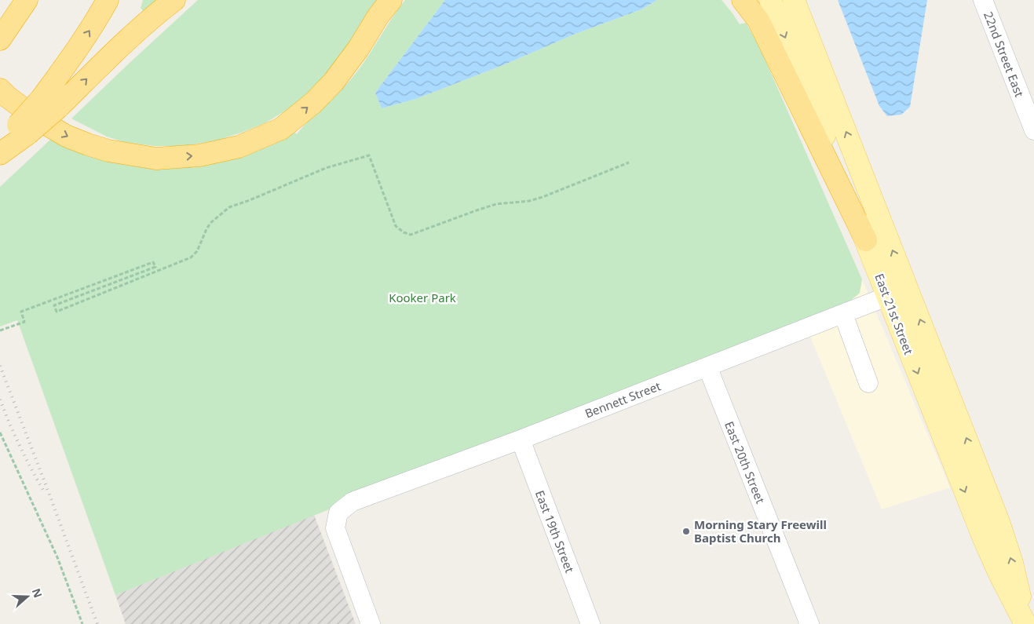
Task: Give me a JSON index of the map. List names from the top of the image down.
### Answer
{
  "streets": {
    "main road": ["East 21st Street"],
    "street": [
      "22nd Street East",
      "Bennett Street",
      "East 20th Street",
      "East 19th Street"
    ]
  },
  "crossings": [
    ["East 21st Street", "Bennett Street"],
    ["Bennett Street", "East 20th Street"],
    ["Bennett Street", "East 19th Street"]
  ],
  "parks": ["Kooker Park"],
  "places": ["Morning Stary Freewill Baptist Church"],
  "north": "right"
}
